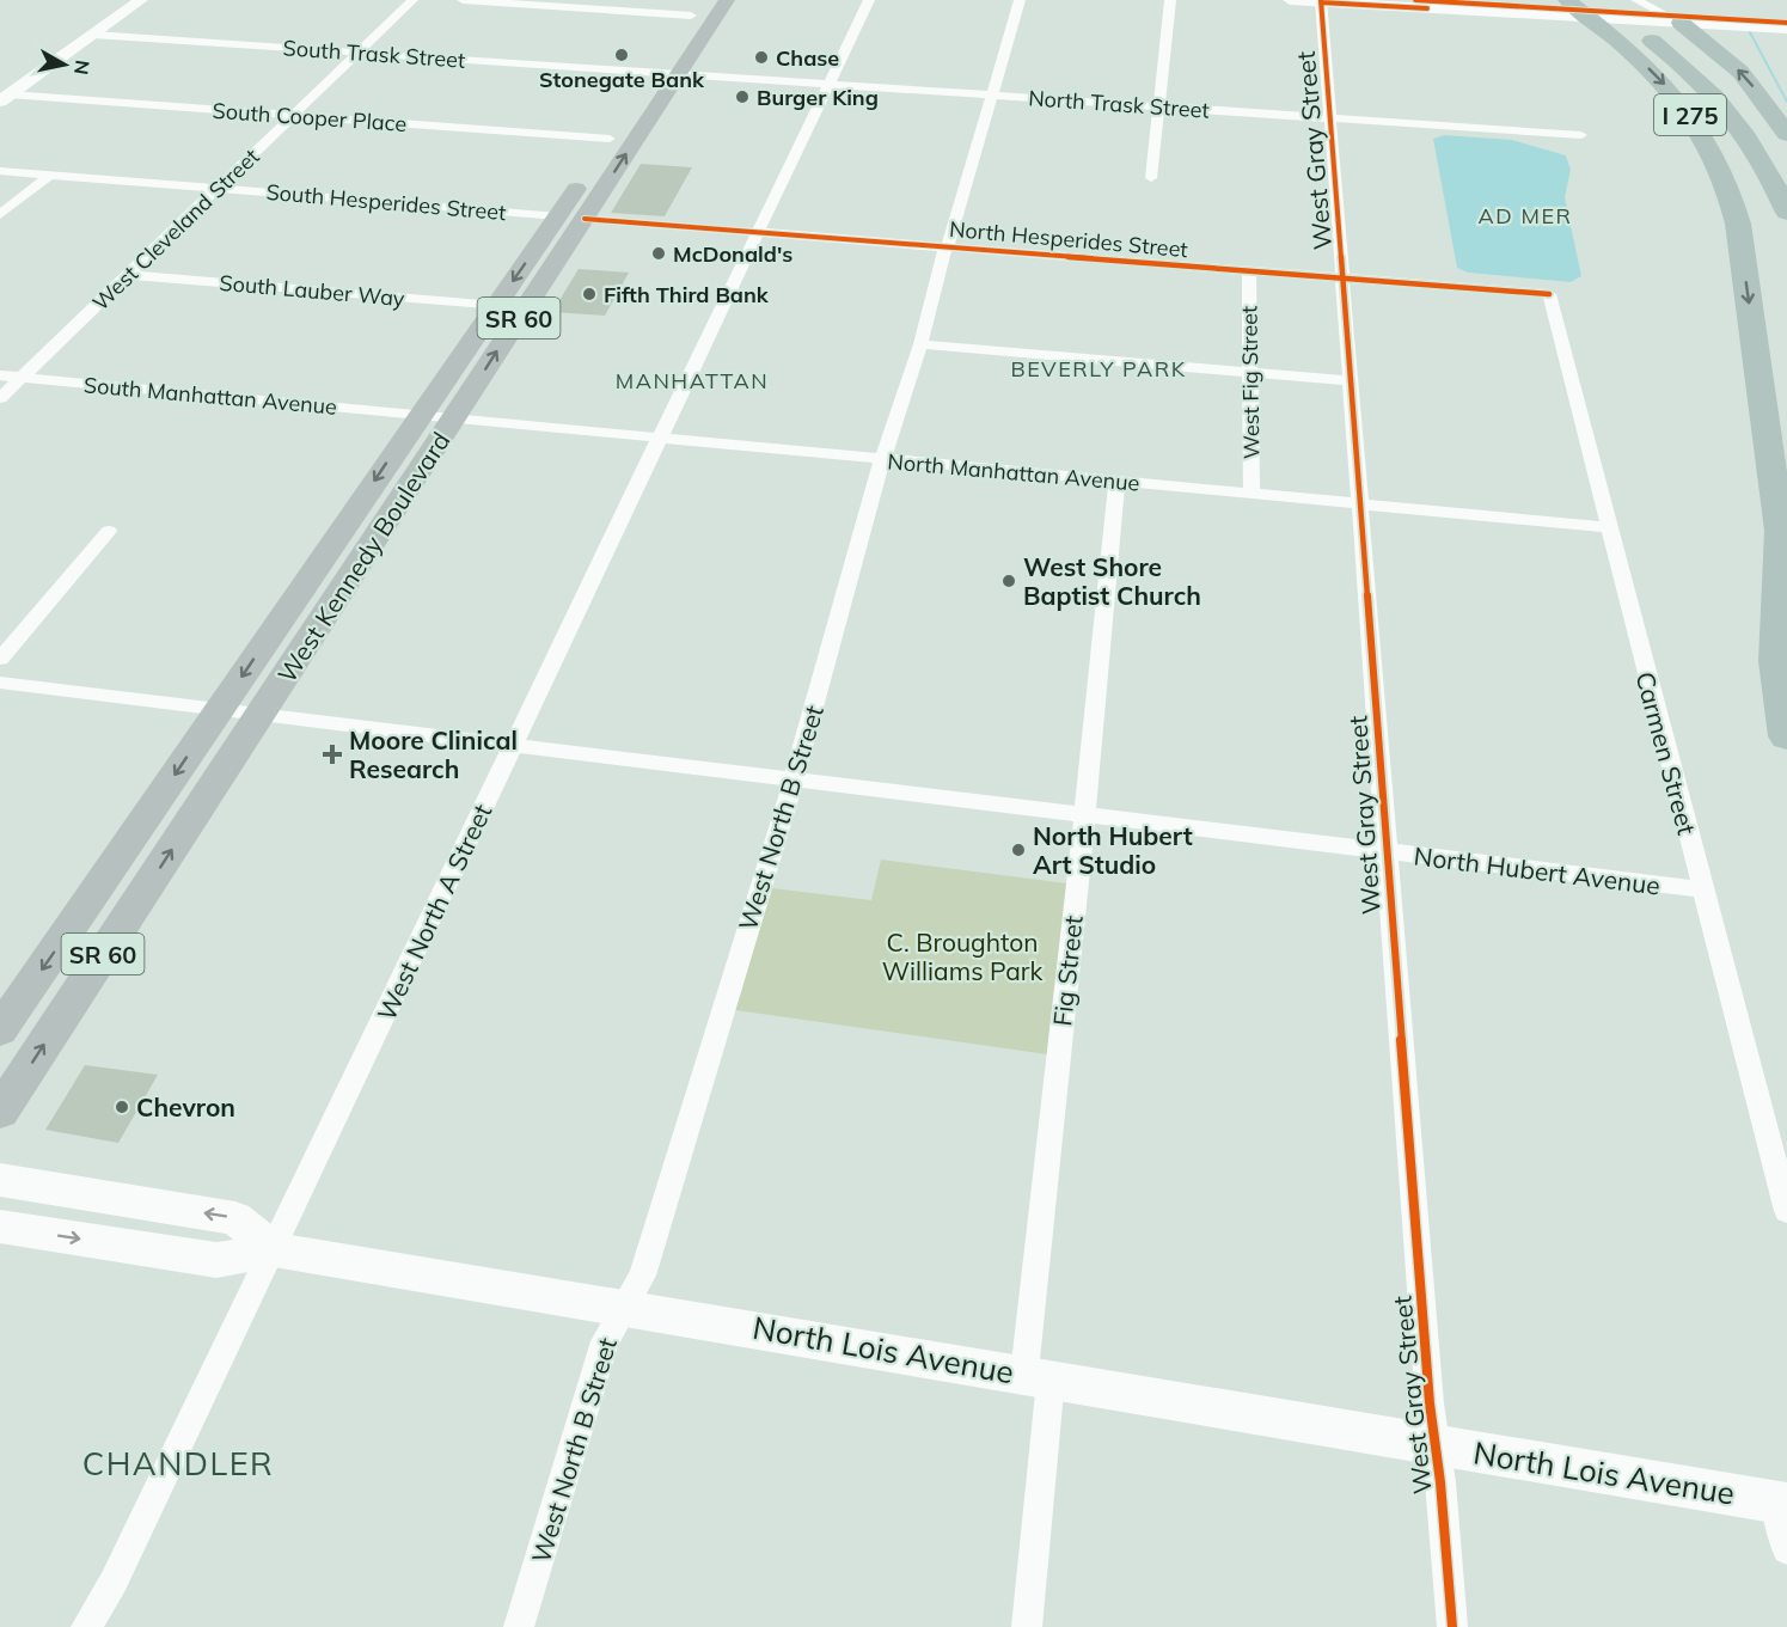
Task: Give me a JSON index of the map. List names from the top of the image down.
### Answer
{
  "streets": {
    "highway": ["I 275"],
    "main road": ["SR 60", "West Kennedy Boulevard"],
    "street": [
      "South Trask Street",
      "North Trask Street",
      "South Cooper Place",
      "West Gray Street",
      "South Hesperides Street",
      "West Cleveland Street",
      "North Hesperides Street",
      "South Lauber Way",
      "West Fig Street",
      "South Manhattan Avenue",
      "North Manhattan Avenue",
      "Carmen Street",
      "West North B Street",
      "North Hubert Avenue",
      "West North A Street",
      "Fig Street",
      "North Lois Avenue"
    ]
  },
  "crossings": [
    ["South Trask Street", "North Trask Street"],
    ["South Trask Street", "West Cleveland Street"],
    ["North Trask Street", "West Gray Street"],
    ["North Trask Street", "West Kennedy Boulevard"],
    ["North Trask Street", "West North B Street"],
    ["North Trask Street", "West North A Street"],
    ["South Cooper Place", "West Cleveland Street"],
    ["South Cooper Place", "West Kennedy Boulevard"],
    ["West Gray Street", "North Hesperides Street"],
    ["West Gray Street", "North Manhattan Avenue"],
    ["West Gray Street", "North Hubert Avenue"],
    ["West Gray Street", "North Lois Avenue"],
    ["South Hesperides Street", "West Cleveland Street"],
    ["South Hesperides Street", "West Kennedy Boulevard"],
    ["West Cleveland Street", "South Lauber Way"],
    ["West Cleveland Street", "South Manhattan Avenue"],
    ["North Hesperides Street", "West Fig Street"],
    ["North Hesperides Street", "West Kennedy Boulevard"],
    ["North Hesperides Street", "Carmen Street"],
    ["North Hesperides Street", "West North B Street"],
    ["North Hesperides Street", "West North A Street"],
    ["South Lauber Way", "West Kennedy Boulevard"],
    ["West Fig Street", "North Manhattan Avenue"],
    ["South Manhattan Avenue", "North Manhattan Avenue"],
    ["South Manhattan Avenue", "West Kennedy Boulevard"],
    ["North Manhattan Avenue", "West Kennedy Boulevard"],
    ["North Manhattan Avenue", "Carmen Street"],
    ["North Manhattan Avenue", "West North B Street"],
    ["North Manhattan Avenue", "West North A Street"],
    ["North Manhattan Avenue", "Fig Street"],
    ["West Kennedy Boulevard", "North Hubert Avenue"],
    ["Carmen Street", "North Hubert Avenue"],
    ["West North B Street", "North Hubert Avenue"],
    ["West North B Street", "North Lois Avenue"],
    ["North Hubert Avenue", "West North A Street"],
    ["North Hubert Avenue", "Fig Street"],
    ["West North A Street", "North Lois Avenue"],
    ["Fig Street", "North Lois Avenue"]
  ],
  "districts": [
    "AD MER",
    "BEVERLY PARK",
    "MANHATTAN",
    "CHANDLER"
  ],
  "parks": ["C. Broughton Williams Park"],
  "places": {
    "other": [
      "Stonegate Bank",
      "Chase",
      "Burger King",
      "McDonald's",
      "Fifth Third Bank",
      "West Shore Baptist Church",
      "North Hubert Art Studio",
      "Chevron"
    ],
    "health": ["Moore Clinical Research"]
  },
  "north": "right"
}
